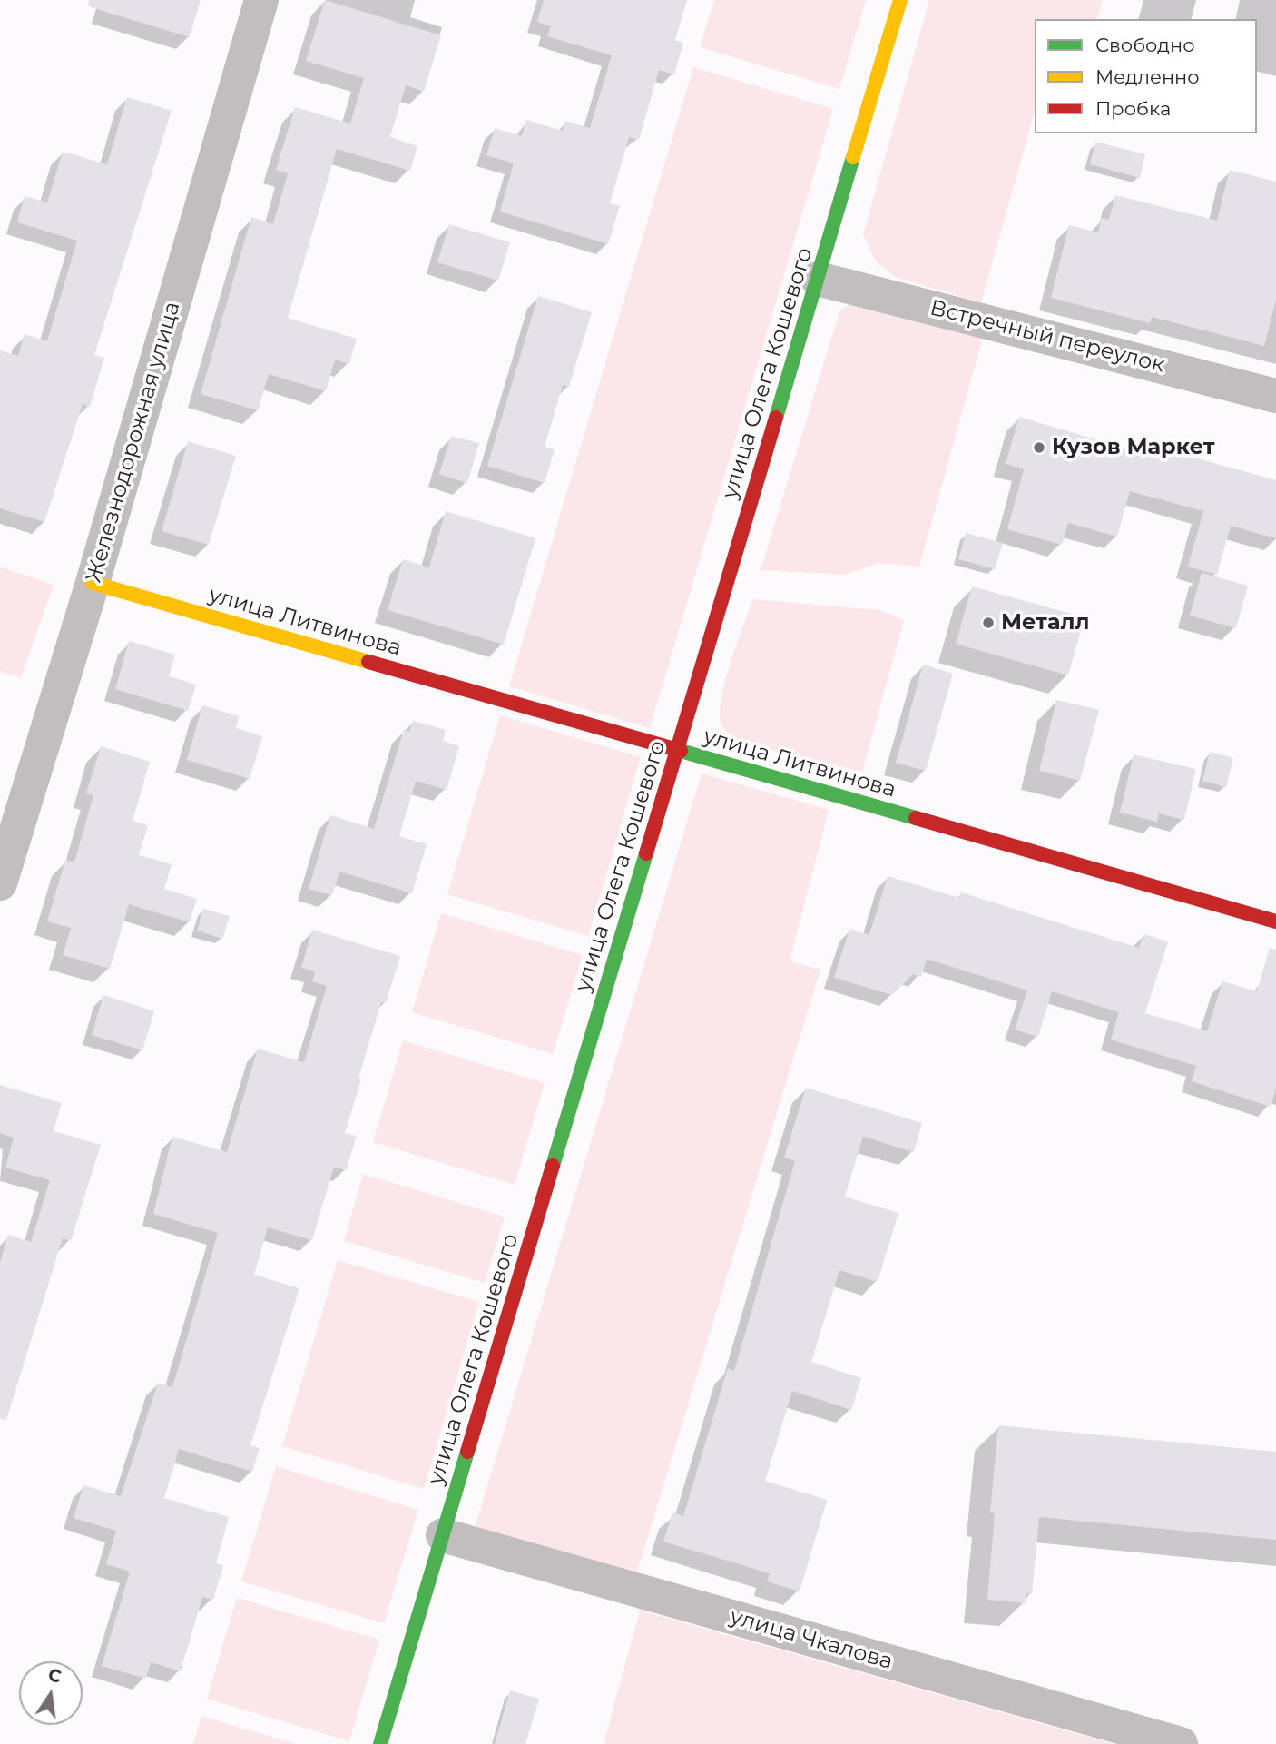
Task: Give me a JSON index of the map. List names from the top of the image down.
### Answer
{
  "streets": {
    "main road": ["улица Олега Кошевого", "улица Литвинова"],
    "street": ["Встречный переулок", "Железнодорожная улица", "улица Чкалова"]
  },
  "crossings": [
    ["Встречный переулок", "улица Олега Кошевого"],
    ["улица Олега Кошевого", "улица Литвинова"],
    ["улица Олега Кошевого", "улица Чкалова"],
    ["Железнодорожная улица", "улица Литвинова"]
  ],
  "places": ["Кузов Маркет", "Металл"],
  "legend": ["Свободно", "Медленно", "Пробка"],
  "north": "top"
}
